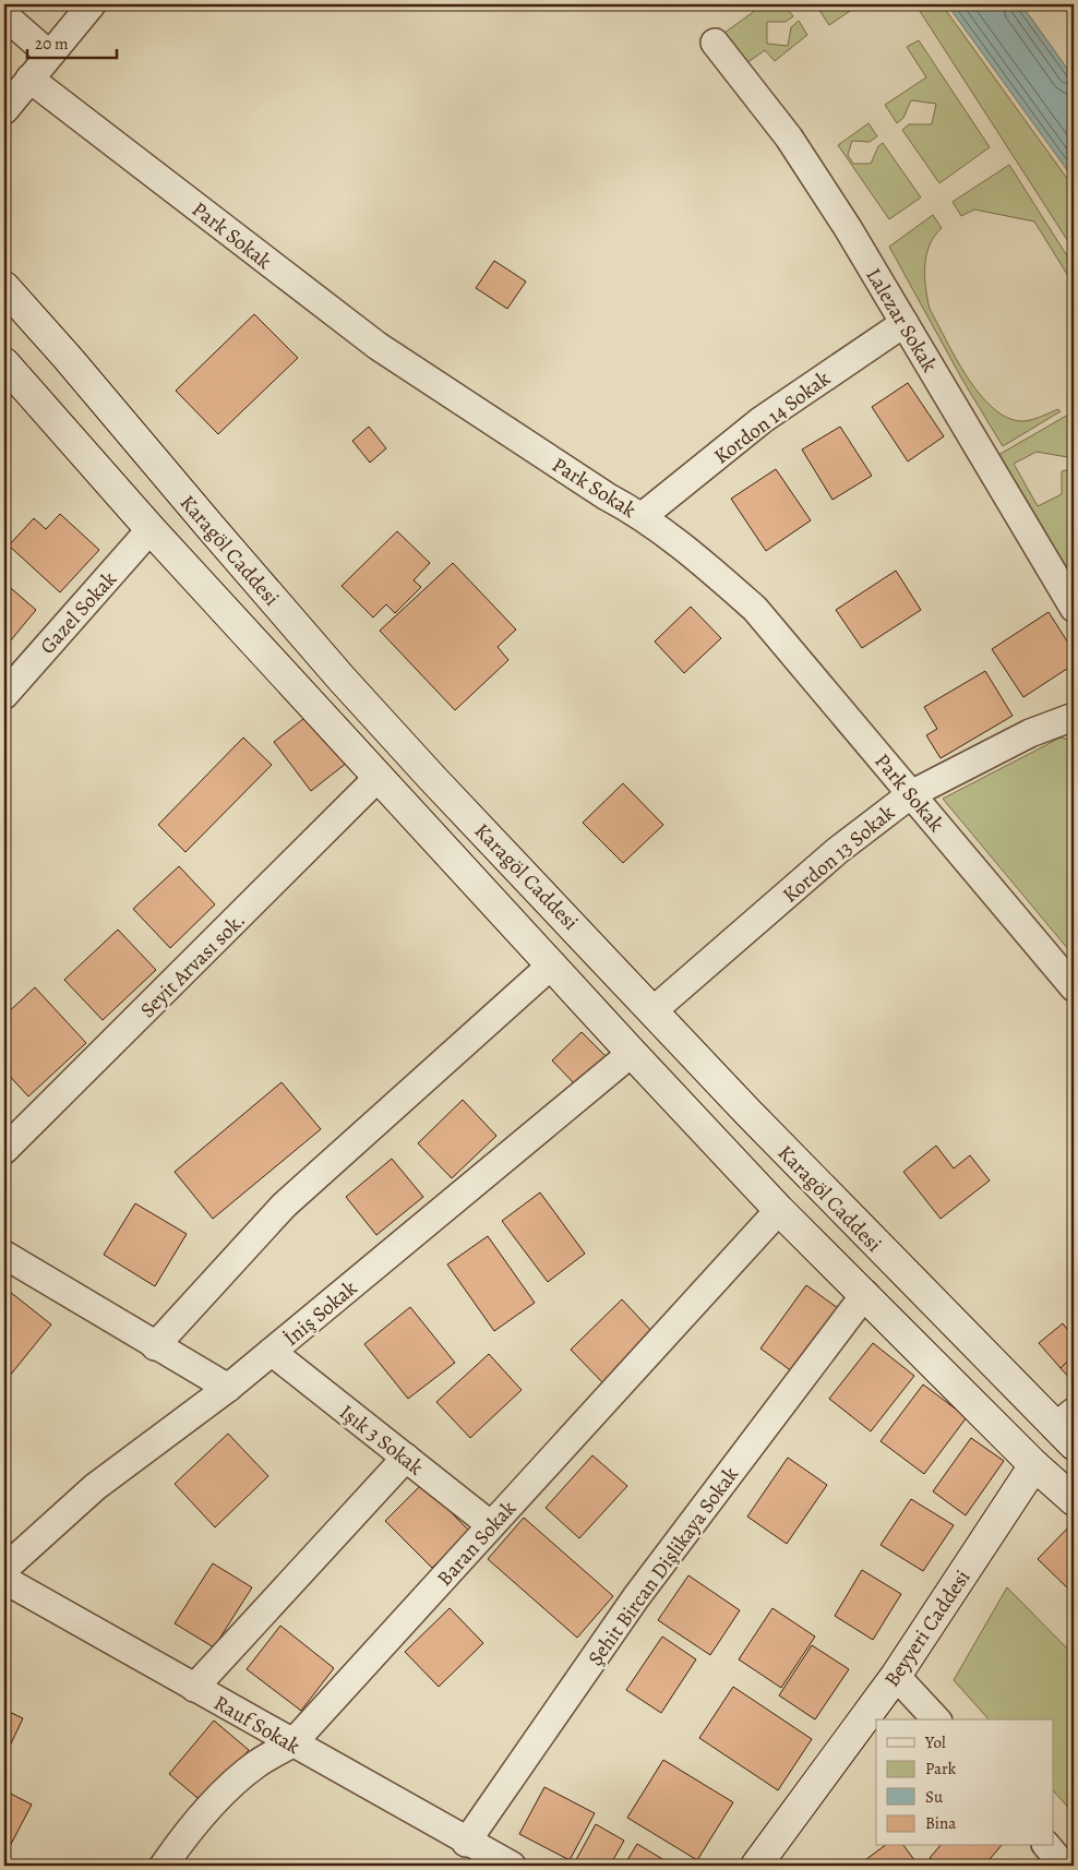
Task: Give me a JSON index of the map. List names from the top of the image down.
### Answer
{
  "streets": {
    "main road": ["Karagöl Caddesi", "Beyyeri Caddesi"],
    "street": [
      "Park Sokak",
      "Lalezar Sokak",
      "Kordon 14 Sokak",
      "Gazel Sokak",
      "Kordon 13 Sokak",
      "Seyit Arvası sok.",
      "İniş Sokak",
      "Işık 3 Sokak",
      "Baran Sokak",
      "Şehit Bircan Dişlikaya Sokak",
      "Rauf Sokak"
    ]
  },
  "crossings": [
    ["Park Sokak", "Kordon 14 Sokak"],
    ["Park Sokak", "Kordon 13 Sokak"],
    ["Lalezar Sokak", "Kordon 14 Sokak"],
    ["Karagöl Caddesi", "Kordon 13 Sokak"],
    ["İniş Sokak", "Işık 3 Sokak"],
    ["Işık 3 Sokak", "Baran Sokak"],
    ["Baran Sokak", "Rauf Sokak"],
    ["Şehit Bircan Dişlikaya Sokak", "Rauf Sokak"]
  ],
  "legend": [
    "Yol",
    "Park",
    "Su",
    "Bina"
  ],
  "scale_bar": "20 m"
}
